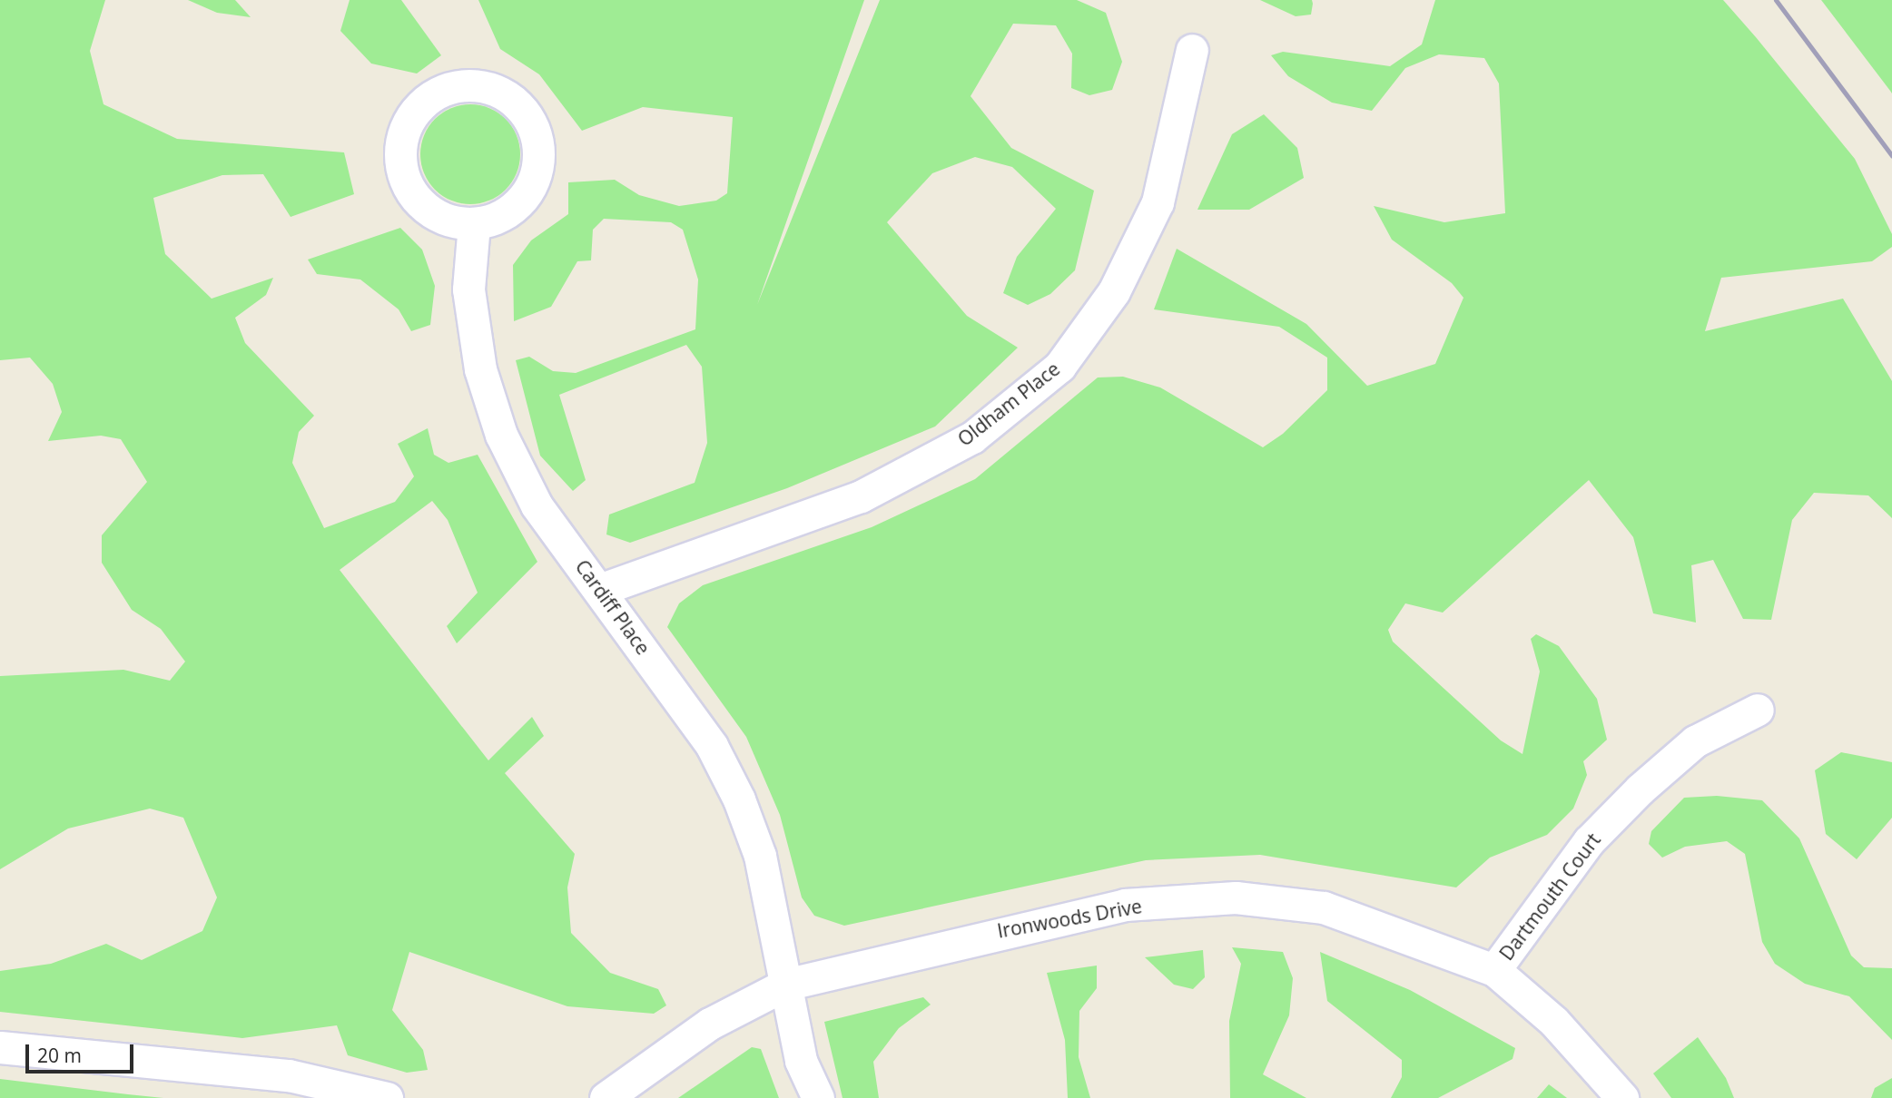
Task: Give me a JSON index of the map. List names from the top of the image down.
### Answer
{
  "streets": {
    "street": [
      "Oldham Place",
      "Cardiff Place",
      "Dartmouth Court",
      "Ironwoods Drive"
    ]
  },
  "crossings": [
    ["Oldham Place", "Cardiff Place"],
    ["Cardiff Place", "Ironwoods Drive"],
    ["Dartmouth Court", "Ironwoods Drive"]
  ],
  "scale_bar": "20 m"
}
